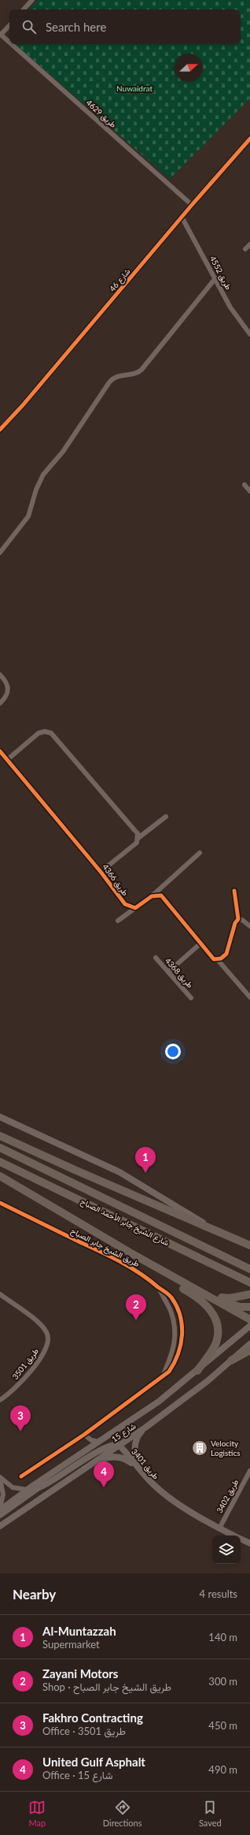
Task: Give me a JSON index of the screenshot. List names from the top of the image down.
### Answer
{
  "streets": {
    "main road": ["شارع الشيخ جابر الأحمد الصباح"],
    "street": [
      "طريق 4629",
      "طريق 4552",
      "شارع 46",
      "طريق 4366",
      "طريق 4368",
      "طريق الشيخ جابر الصباح",
      "طريق 3501",
      "شارع 15",
      "طريق 3401",
      "طريق 3402"
    ]
  },
  "crossings": [
    ["طريق 4629", "شارع 46"],
    ["طريق 4552", "شارع 46"],
    ["شارع 15", "طريق 3401"],
    ["طريق 3401", "طريق 3402"]
  ],
  "parks": ["Nuwaidrat"],
  "places": {
    "building": ["Velocity Logistics"]
  },
  "north": "right",
  "page": {
    "search": "Search here",
    "pins": [
      "1",
      "2",
      "3",
      "4"
    ],
    "heading": ["Nearby", "4 results"],
    "list": [
      {
        "mark": "1",
        "name": "Al-Muntazzah",
        "note": "Supermarket",
        "value": "140 m"
      },
      {
        "mark": "2",
        "name": "Zayani Motors",
        "note": "Shop · طريق الشيخ جابر الصباح",
        "value": "300 m"
      },
      {
        "mark": "3",
        "name": "Fakhro Contracting",
        "note": "Office · طريق 3501",
        "value": "450 m"
      },
      {
        "mark": "4",
        "name": "United Gulf Asphalt",
        "note": "Office · شارع 15",
        "value": "490 m"
      }
    ],
    "nav": ["Map", "Directions", "Saved"]
  }
}
